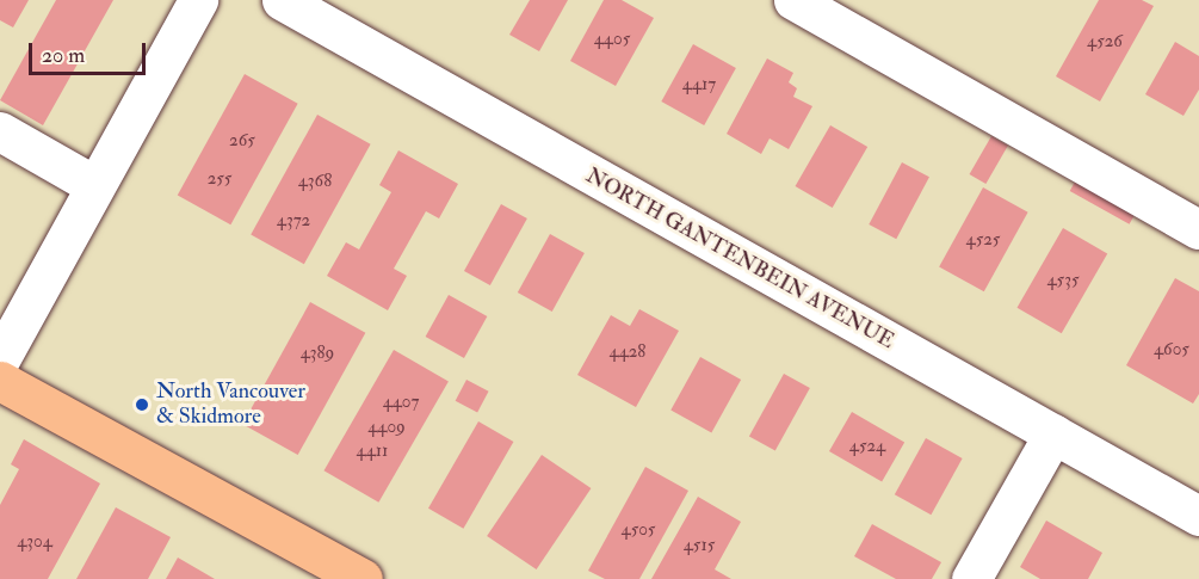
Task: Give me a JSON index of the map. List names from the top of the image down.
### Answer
{
  "streets": {
    "street": ["NORTH GANTENBEIN AVENUE"]
  },
  "places": ["North Vancouver & Skidmore"],
  "house_numbers": [
    "4405",
    "4526",
    "4417",
    "265",
    "255",
    "4368",
    "4372",
    "4525",
    "4535",
    "4605",
    "4428",
    "4389",
    "4407",
    "4409",
    "4524",
    "4411",
    "4505",
    "4304",
    "4515"
  ],
  "scale_bar": "20 m"
}
